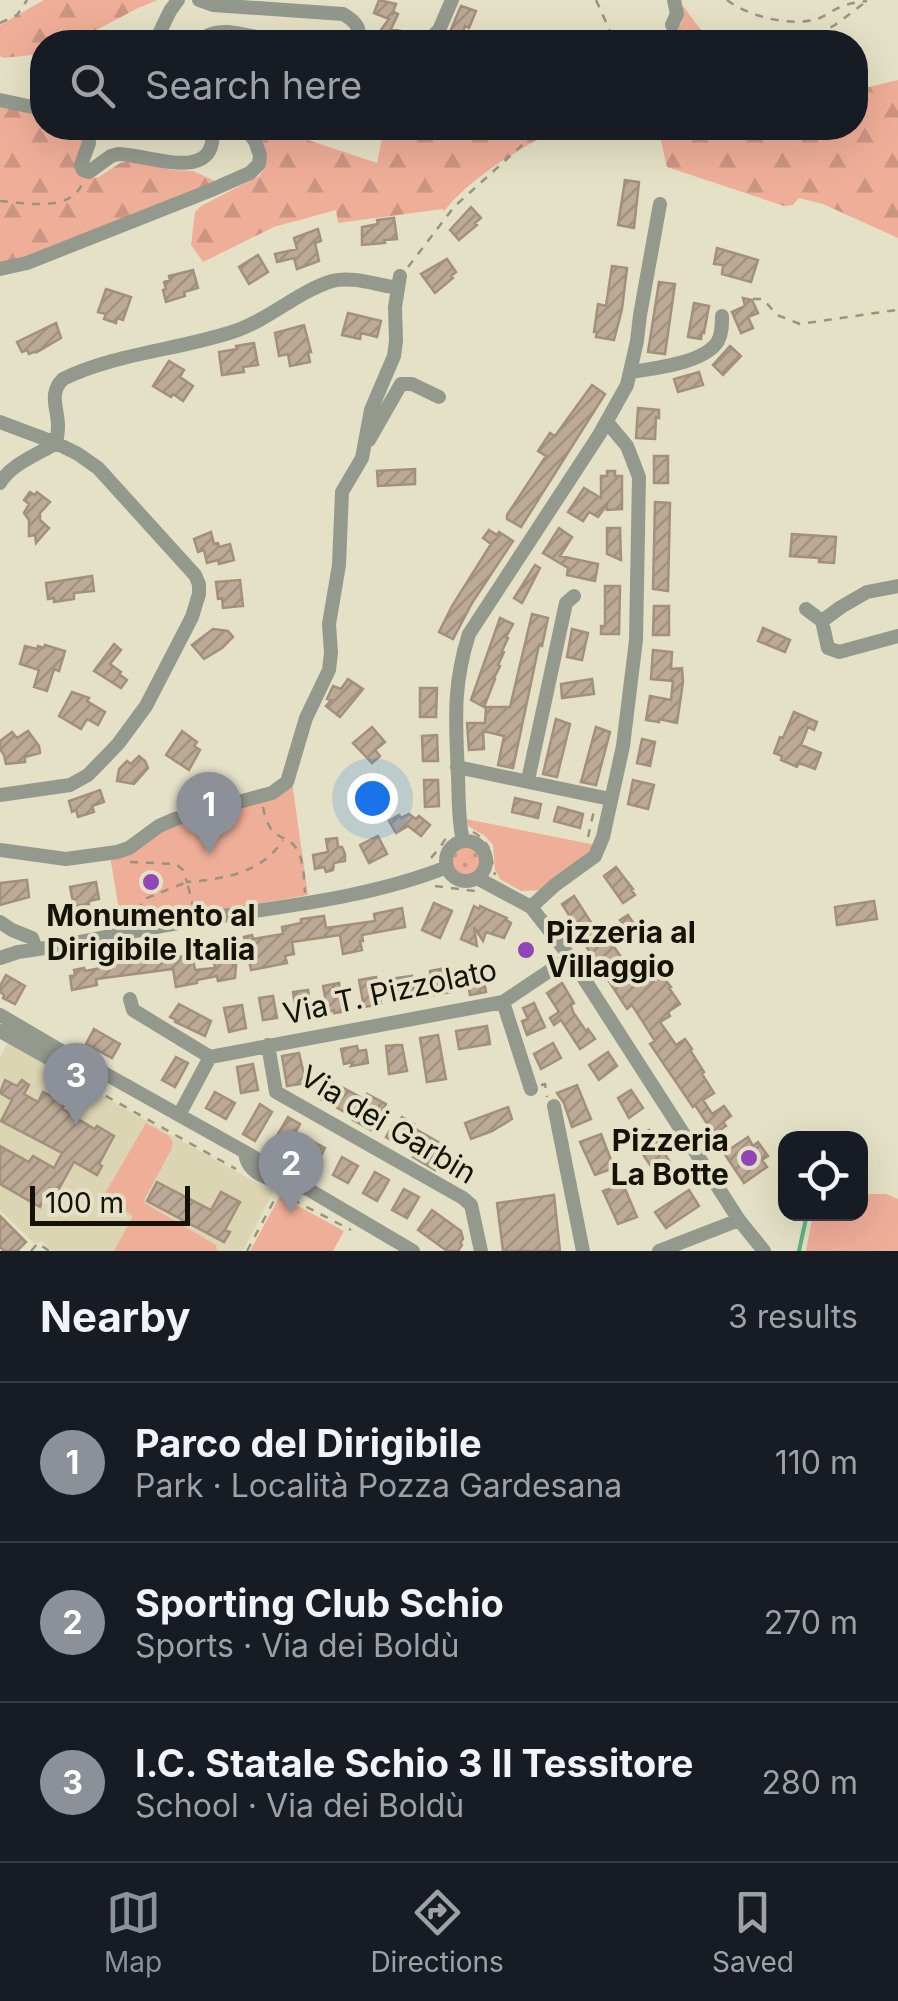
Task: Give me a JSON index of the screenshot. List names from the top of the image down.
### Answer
{
  "streets": {
    "street": ["Via T. Pizzolato", "Via dei Garbin"]
  },
  "crossings": [
    ["Via T. Pizzolato", "Via dei Garbin"]
  ],
  "places": ["Monumento al Dirigibile Italia", "Pizzeria al Villaggio", "Pizzeria La Botte"],
  "scale_bar": "100 m",
  "page": {
    "search": "Search here",
    "pins": ["1", "3", "2"],
    "scale": "100 m",
    "heading": ["Nearby", "3 results"],
    "list": [
      {
        "mark": "1",
        "name": "Parco del Dirigibile",
        "note": "Park · Località Pozza Gardesana",
        "value": "110 m"
      },
      {
        "mark": "2",
        "name": "Sporting Club Schio",
        "note": "Sports · Via dei Boldù",
        "value": "270 m"
      },
      {
        "mark": "3",
        "name": "I.C. Statale Schio 3 Il Tessitore",
        "note": "School · Via dei Boldù",
        "value": "280 m"
      }
    ],
    "nav": ["Map", "Directions", "Saved"]
  }
}
